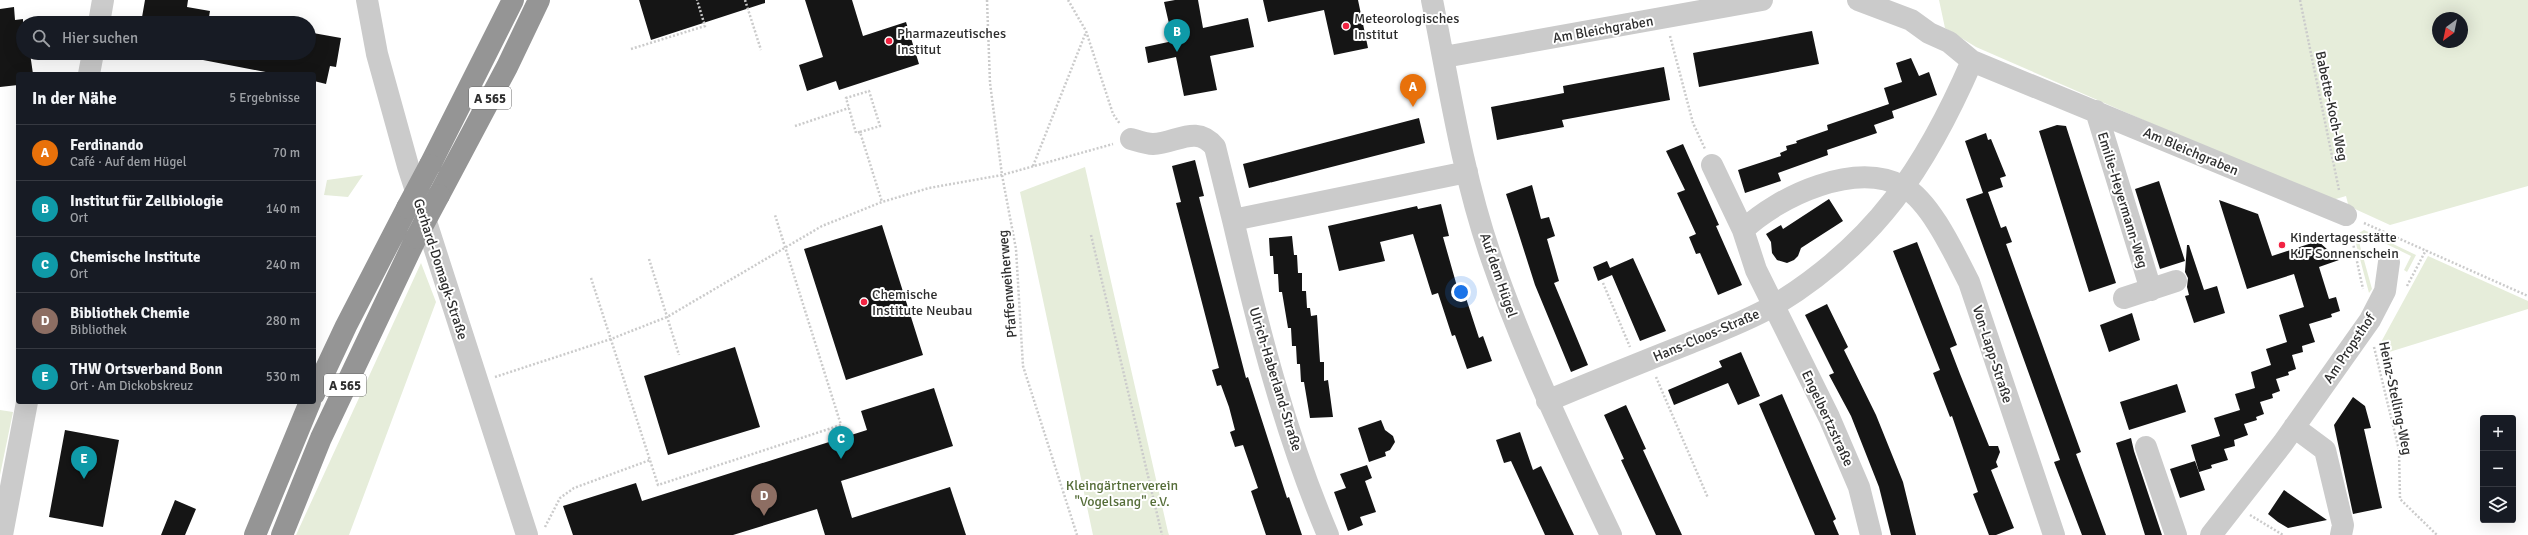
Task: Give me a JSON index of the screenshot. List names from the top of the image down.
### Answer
{
  "streets": {
    "highway": ["A 565"],
    "street": [
      "Am Bleichgraben",
      "Emilie-Heyermann-Weg",
      "Gerhard-Domagk-Straße",
      "Auf dem Hügel",
      "Hans-Cloos-Straße",
      "Am Propsthof",
      "Von-Lapp-Straße",
      "Ulrich-Haberland-Straße",
      "Engelbertzstraße"
    ],
    "path": ["Babette-Koch-Weg", "Pfaffenweiherweg", "Heinz-Stelling-Weg"]
  },
  "crossings": [
    ["Am Bleichgraben", "Babette-Koch-Weg"],
    ["Am Bleichgraben", "Emilie-Heyermann-Weg"],
    ["Am Bleichgraben", "Auf dem Hügel"],
    ["Am Bleichgraben", "Hans-Cloos-Straße"],
    ["Babette-Koch-Weg", "Am Propsthof"],
    ["Babette-Koch-Weg", "Heinz-Stelling-Weg"],
    ["Auf dem Hügel", "Hans-Cloos-Straße"],
    ["Hans-Cloos-Straße", "Von-Lapp-Straße"],
    ["Hans-Cloos-Straße", "Engelbertzstraße"],
    ["Am Propsthof", "Heinz-Stelling-Weg"]
  ],
  "parks": ["Kleingärtnerverein \"Vogelsang\" e.V."],
  "places": [
    "Meteorologisches Institut",
    "Pharmazeutisches Institut",
    "Kindertagesstätte KJF Sonnenschein",
    "Chemische Institute Neubau"
  ],
  "north": "bottom left",
  "page": {
    "search": "Hier suchen",
    "pins": [
      "B",
      "A",
      "C",
      "E",
      "D"
    ],
    "heading": ["In der Nähe", "5 Ergebnisse"],
    "list": [
      {
        "mark": "A",
        "name": "Ferdinando",
        "note": "Café · Auf dem Hügel",
        "value": "70 m"
      },
      {
        "mark": "B",
        "name": "Institut für Zellbiologie",
        "note": "Ort",
        "value": "140 m"
      },
      {
        "mark": "C",
        "name": "Chemische Institute",
        "note": "Ort",
        "value": "240 m"
      },
      {
        "mark": "D",
        "name": "Bibliothek Chemie",
        "note": "Bibliothek",
        "value": "280 m"
      },
      {
        "mark": "E",
        "name": "THW Ortsverband Bonn",
        "note": "Ort · Am Dickobskreuz",
        "value": "530 m"
      }
    ],
    "map_buttons": ["+", "−"]
  }
}
